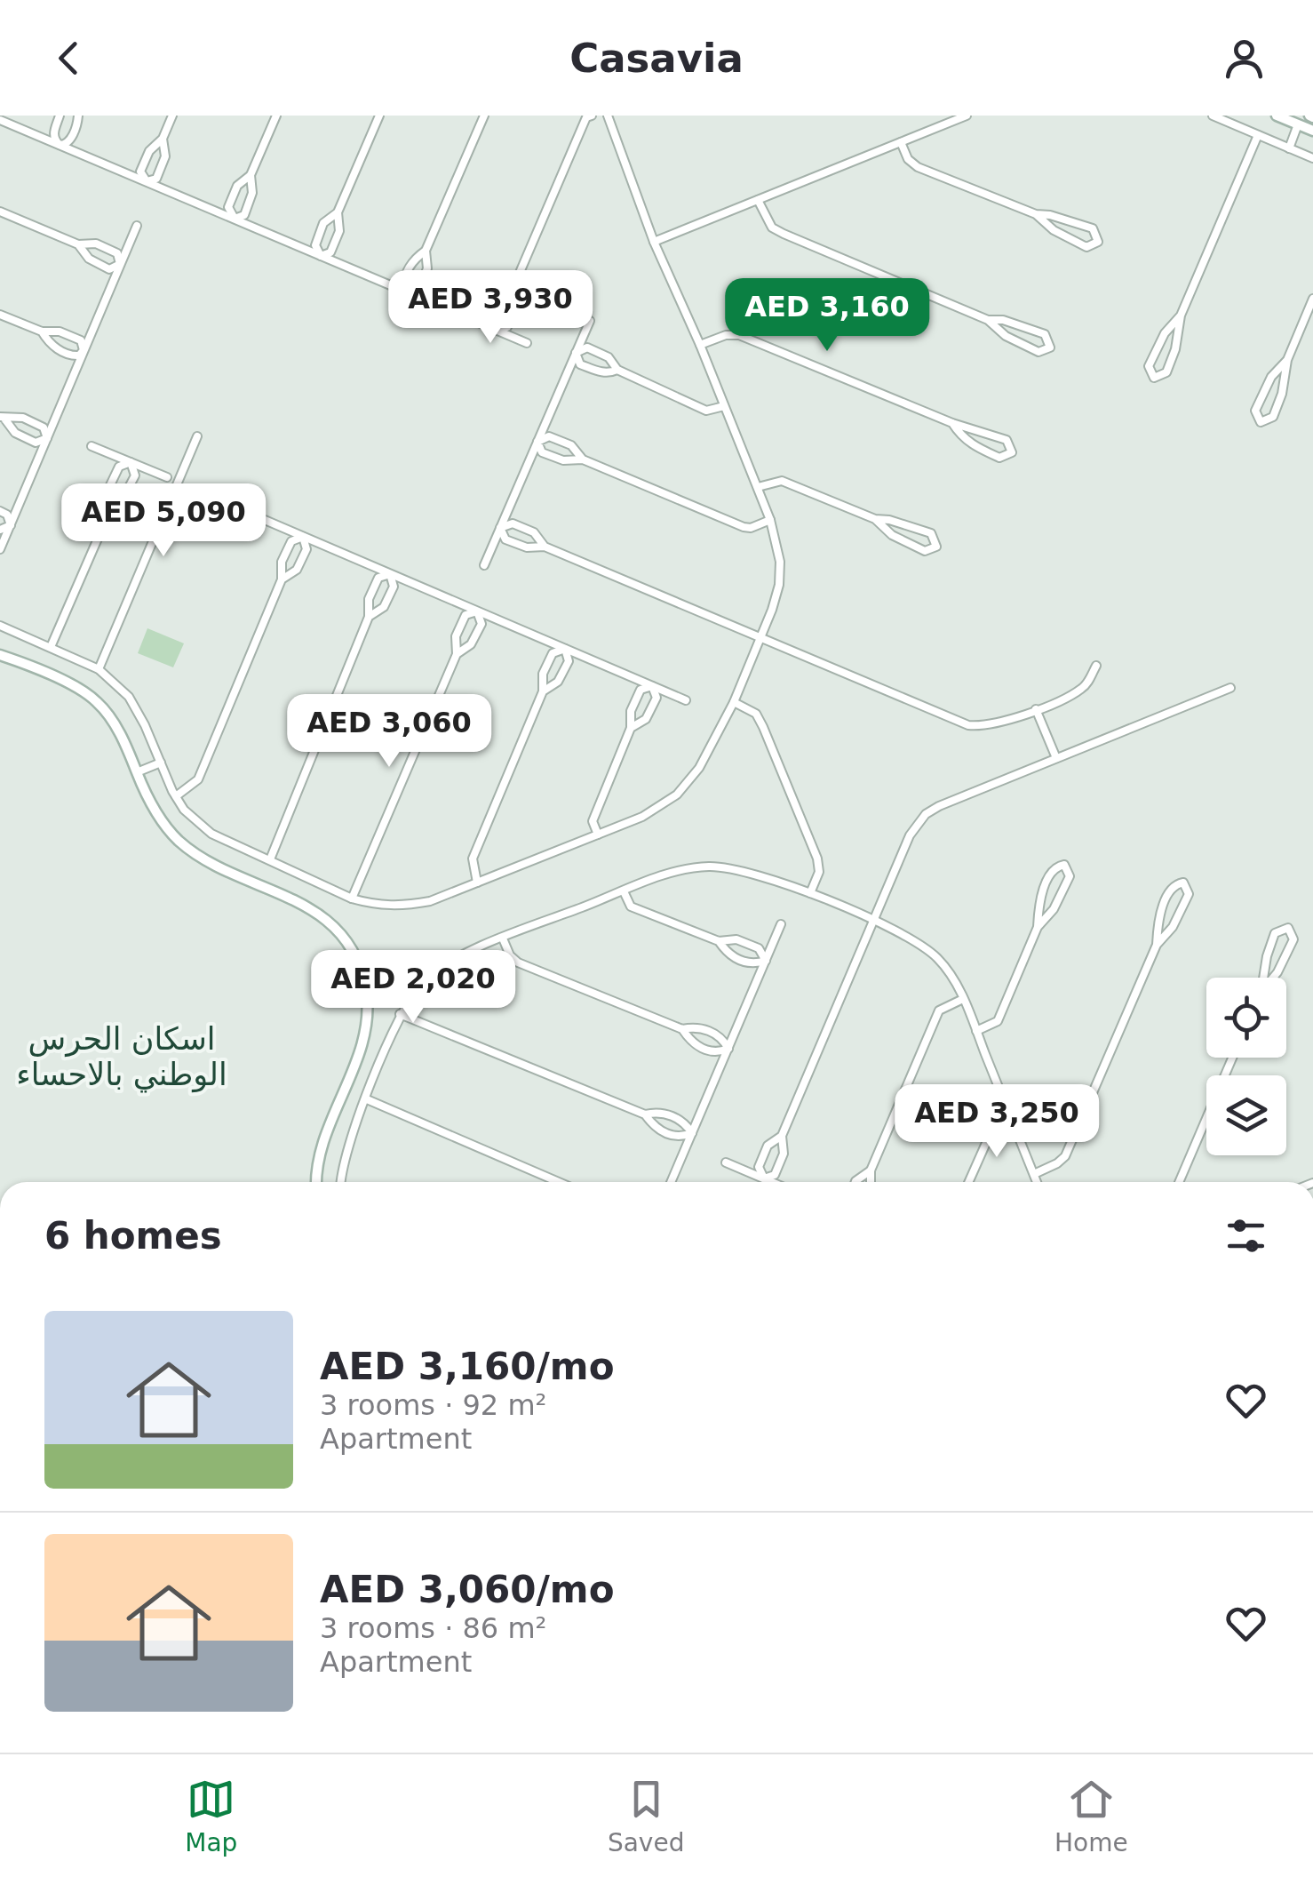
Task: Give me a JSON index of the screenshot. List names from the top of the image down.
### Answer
{
  "districts": ["اسكان الحرس الوطني بالاحساء"],
  "page": {
    "header": "Casavia",
    "price": [
      "AED 3,930",
      "AED 3,160",
      "AED 5,090",
      "AED 3,060",
      "AED 2,020",
      "AED 3,250"
    ],
    "heading": "6 homes",
    "list": [
      {
        "name": "AED 3,160/mo",
        "note": "3 rooms · 92 m² · Apartment"
      },
      {
        "name": "AED 3,060/mo",
        "note": "3 rooms · 86 m² · Apartment"
      }
    ],
    "tabs": ["Map", "Saved", "Home"]
  }
}
